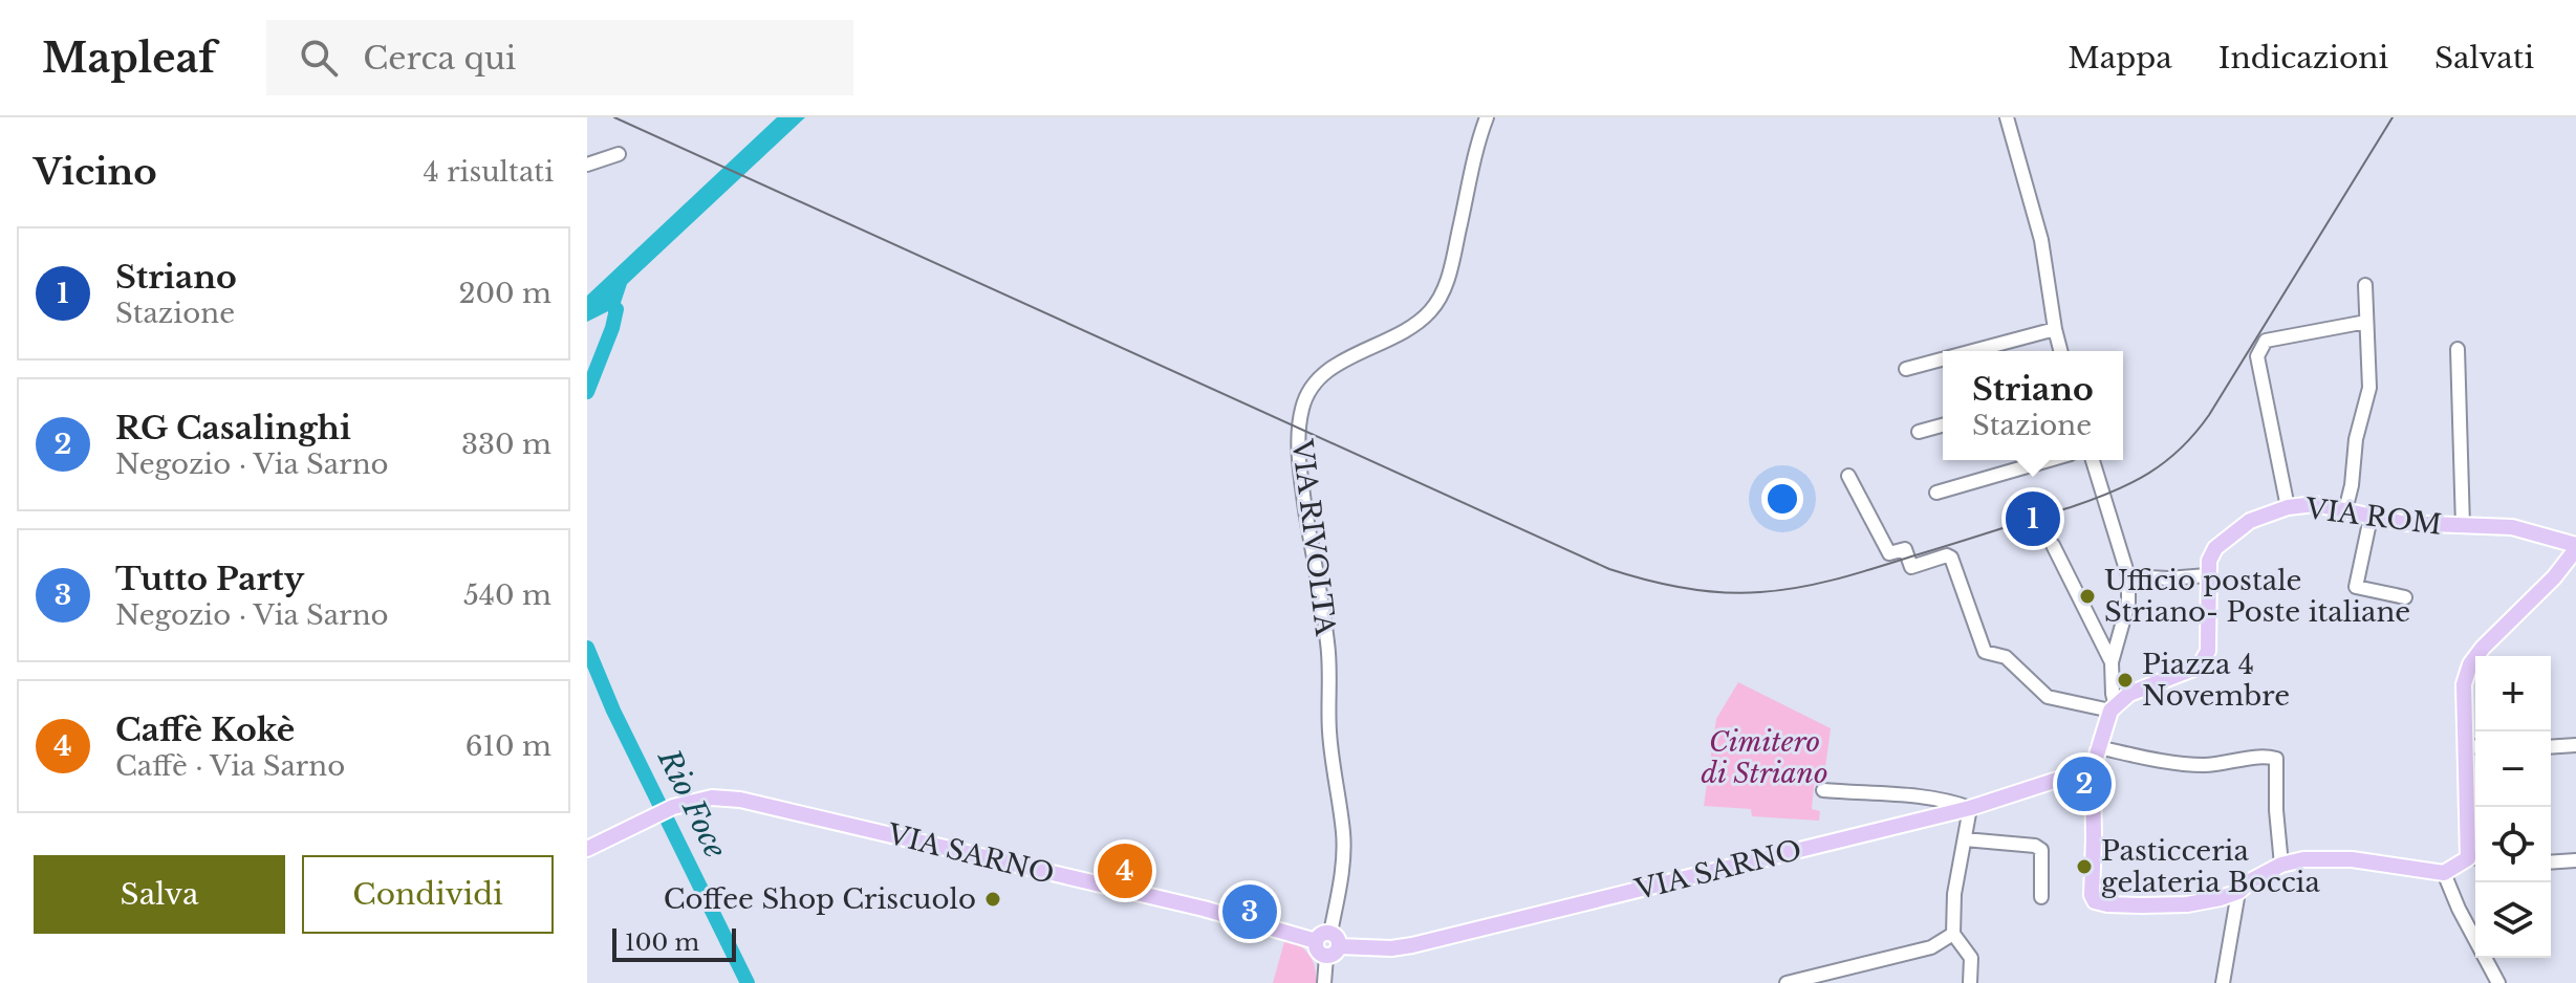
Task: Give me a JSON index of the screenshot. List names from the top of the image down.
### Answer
{
  "streets": {
    "main road": ["VIA ROM", "VIA SARNO"],
    "street": ["VIA RIVOLTA"]
  },
  "crossings": [
    ["VIA RIVOLTA", "VIA SARNO"]
  ],
  "water": ["Rio Foce"],
  "parks": ["Cimitero di Striano"],
  "places": [
    "Ufficio postale Striano- Poste italiane",
    "Piazza 4 Novembre",
    "Pasticceria gelateria Boccia",
    "Coffee Shop Criscuolo"
  ],
  "scale_bar": "100 m",
  "page": {
    "header": "Mapleaf",
    "search": "Cerca qui",
    "nav": ["Mappa", "Indicazioni", "Salvati"],
    "heading": ["Vicino", "4 risultati"],
    "list": [
      {
        "mark": "1",
        "name": "Striano",
        "note": "Stazione",
        "value": "200 m"
      },
      {
        "mark": "2",
        "name": "RG Casalinghi",
        "note": "Negozio · Via Sarno",
        "value": "330 m"
      },
      {
        "mark": "3",
        "name": "Tutto Party",
        "note": "Negozio · Via Sarno",
        "value": "540 m"
      },
      {
        "mark": "4",
        "name": "Caffè Kokè",
        "note": "Caffè · Via Sarno",
        "value": "610 m"
      }
    ],
    "popup": ["Striano", "Stazione"],
    "pins": [
      "1",
      "2",
      "4",
      "3"
    ],
    "map_buttons": ["+", "−"],
    "buttons": ["Salva", "Condividi"],
    "scale": "100 m"
  }
}
